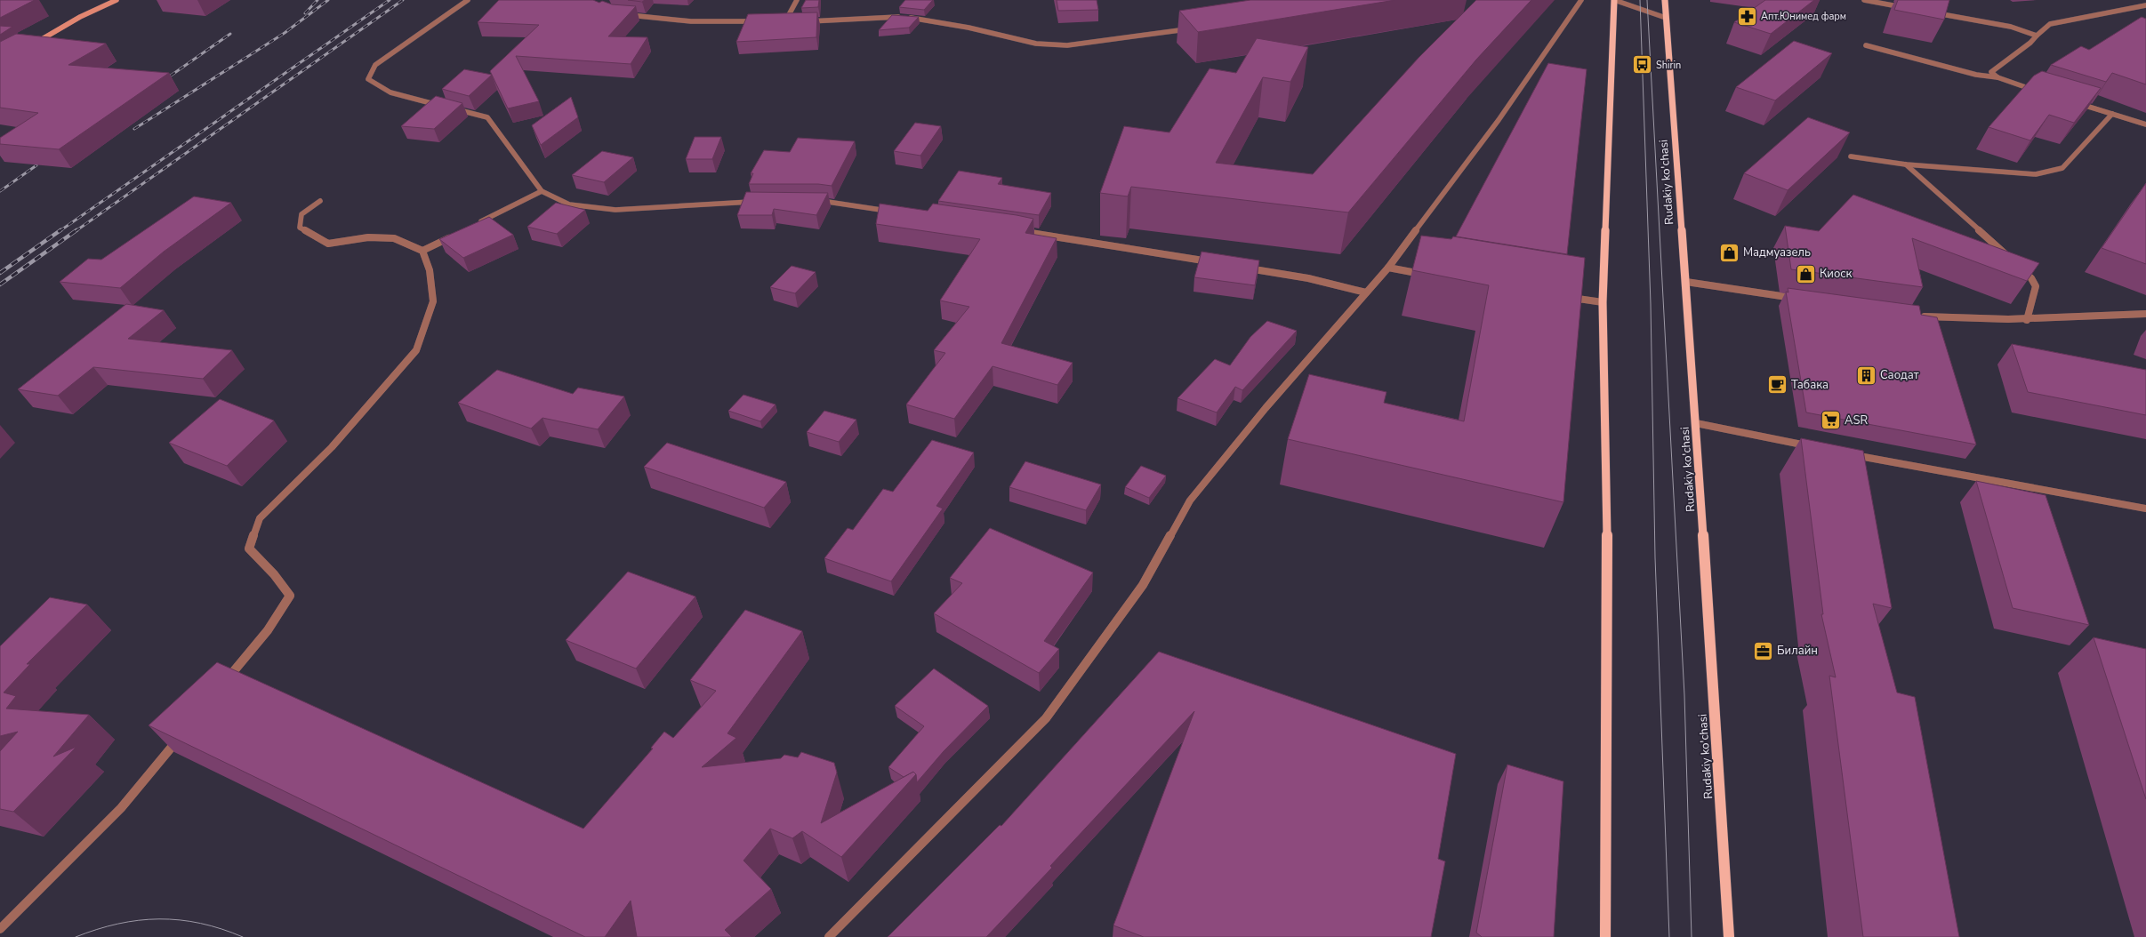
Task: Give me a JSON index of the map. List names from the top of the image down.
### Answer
{
  "streets": {
    "main road": ["Rudakiy ko'chasi"]
  },
  "places": {
    "pharmacy": ["Апт.Юнимед фарм"],
    "bus stop": ["Shirin"],
    "shop": ["Мадмуазель", "Киоск"],
    "building": ["Саодат"],
    "cafe": ["Табака"],
    "supermarket": ["ASR"],
    "office": ["Билайн"]
  }
}
